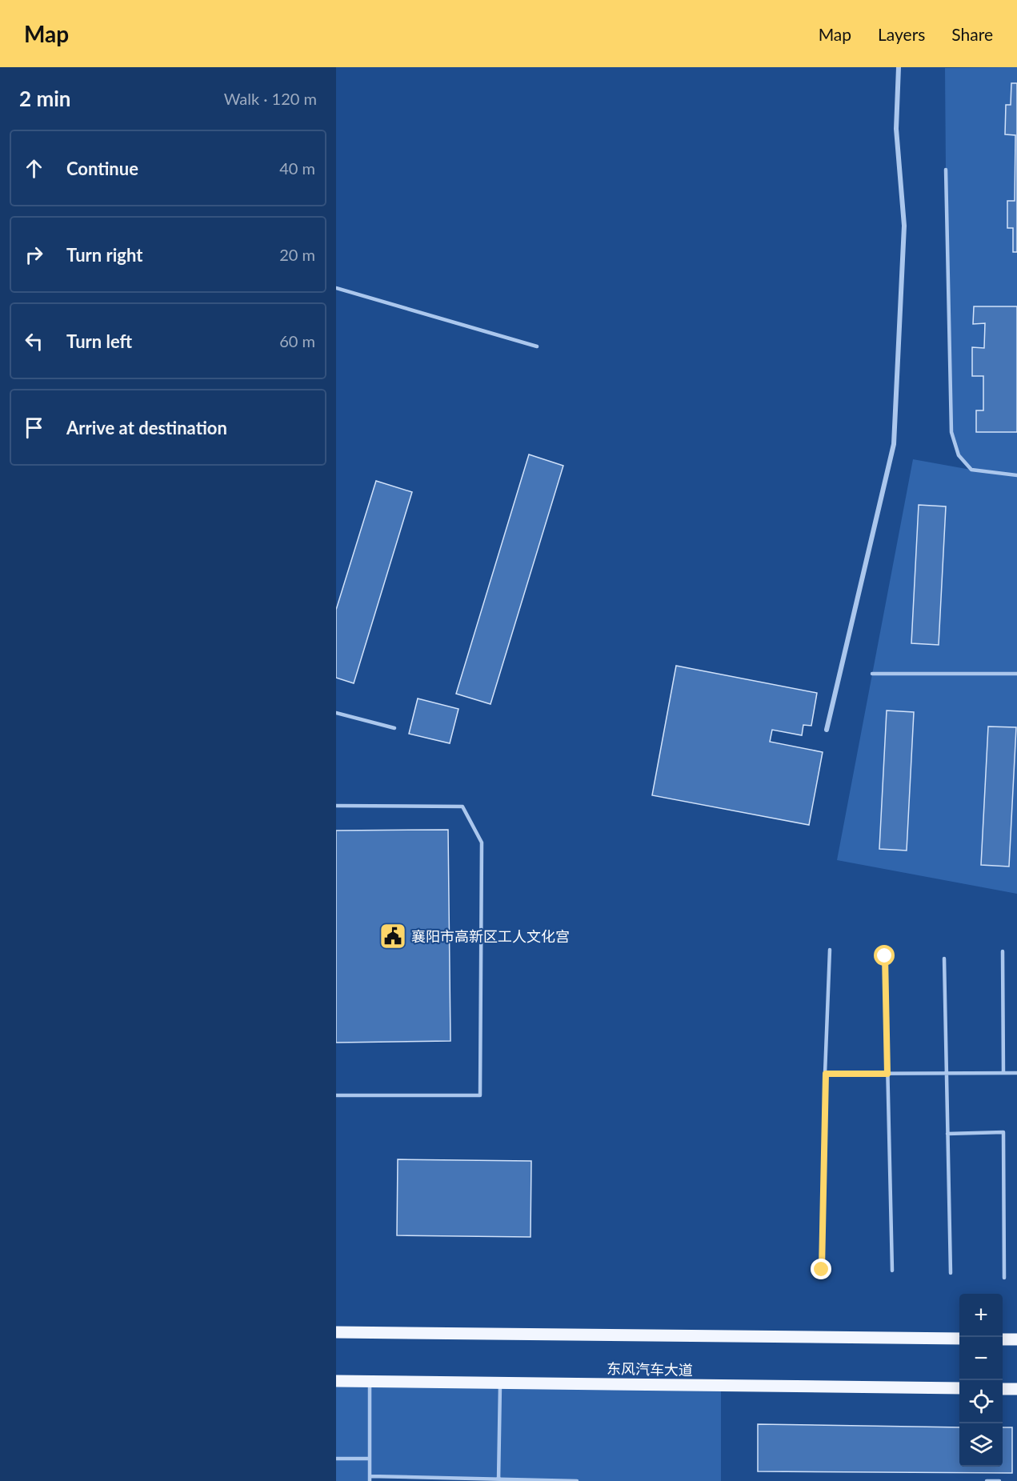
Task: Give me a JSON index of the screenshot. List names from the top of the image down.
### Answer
{
  "streets": {
    "main road": ["东风汽车大道"]
  },
  "places": {
    "public building": ["襄阳市高新区工人文化宫"]
  },
  "page": {
    "header": "Map",
    "nav": ["Map", "Layers", "Share"],
    "heading": ["2 min", "Walk · 120 m"],
    "list": [
      ["Continue", "40 m"],
      ["Turn right", "20 m"],
      ["Turn left", "60 m"],
      "Arrive at destination"
    ],
    "map_buttons": ["+", "−"]
  }
}
